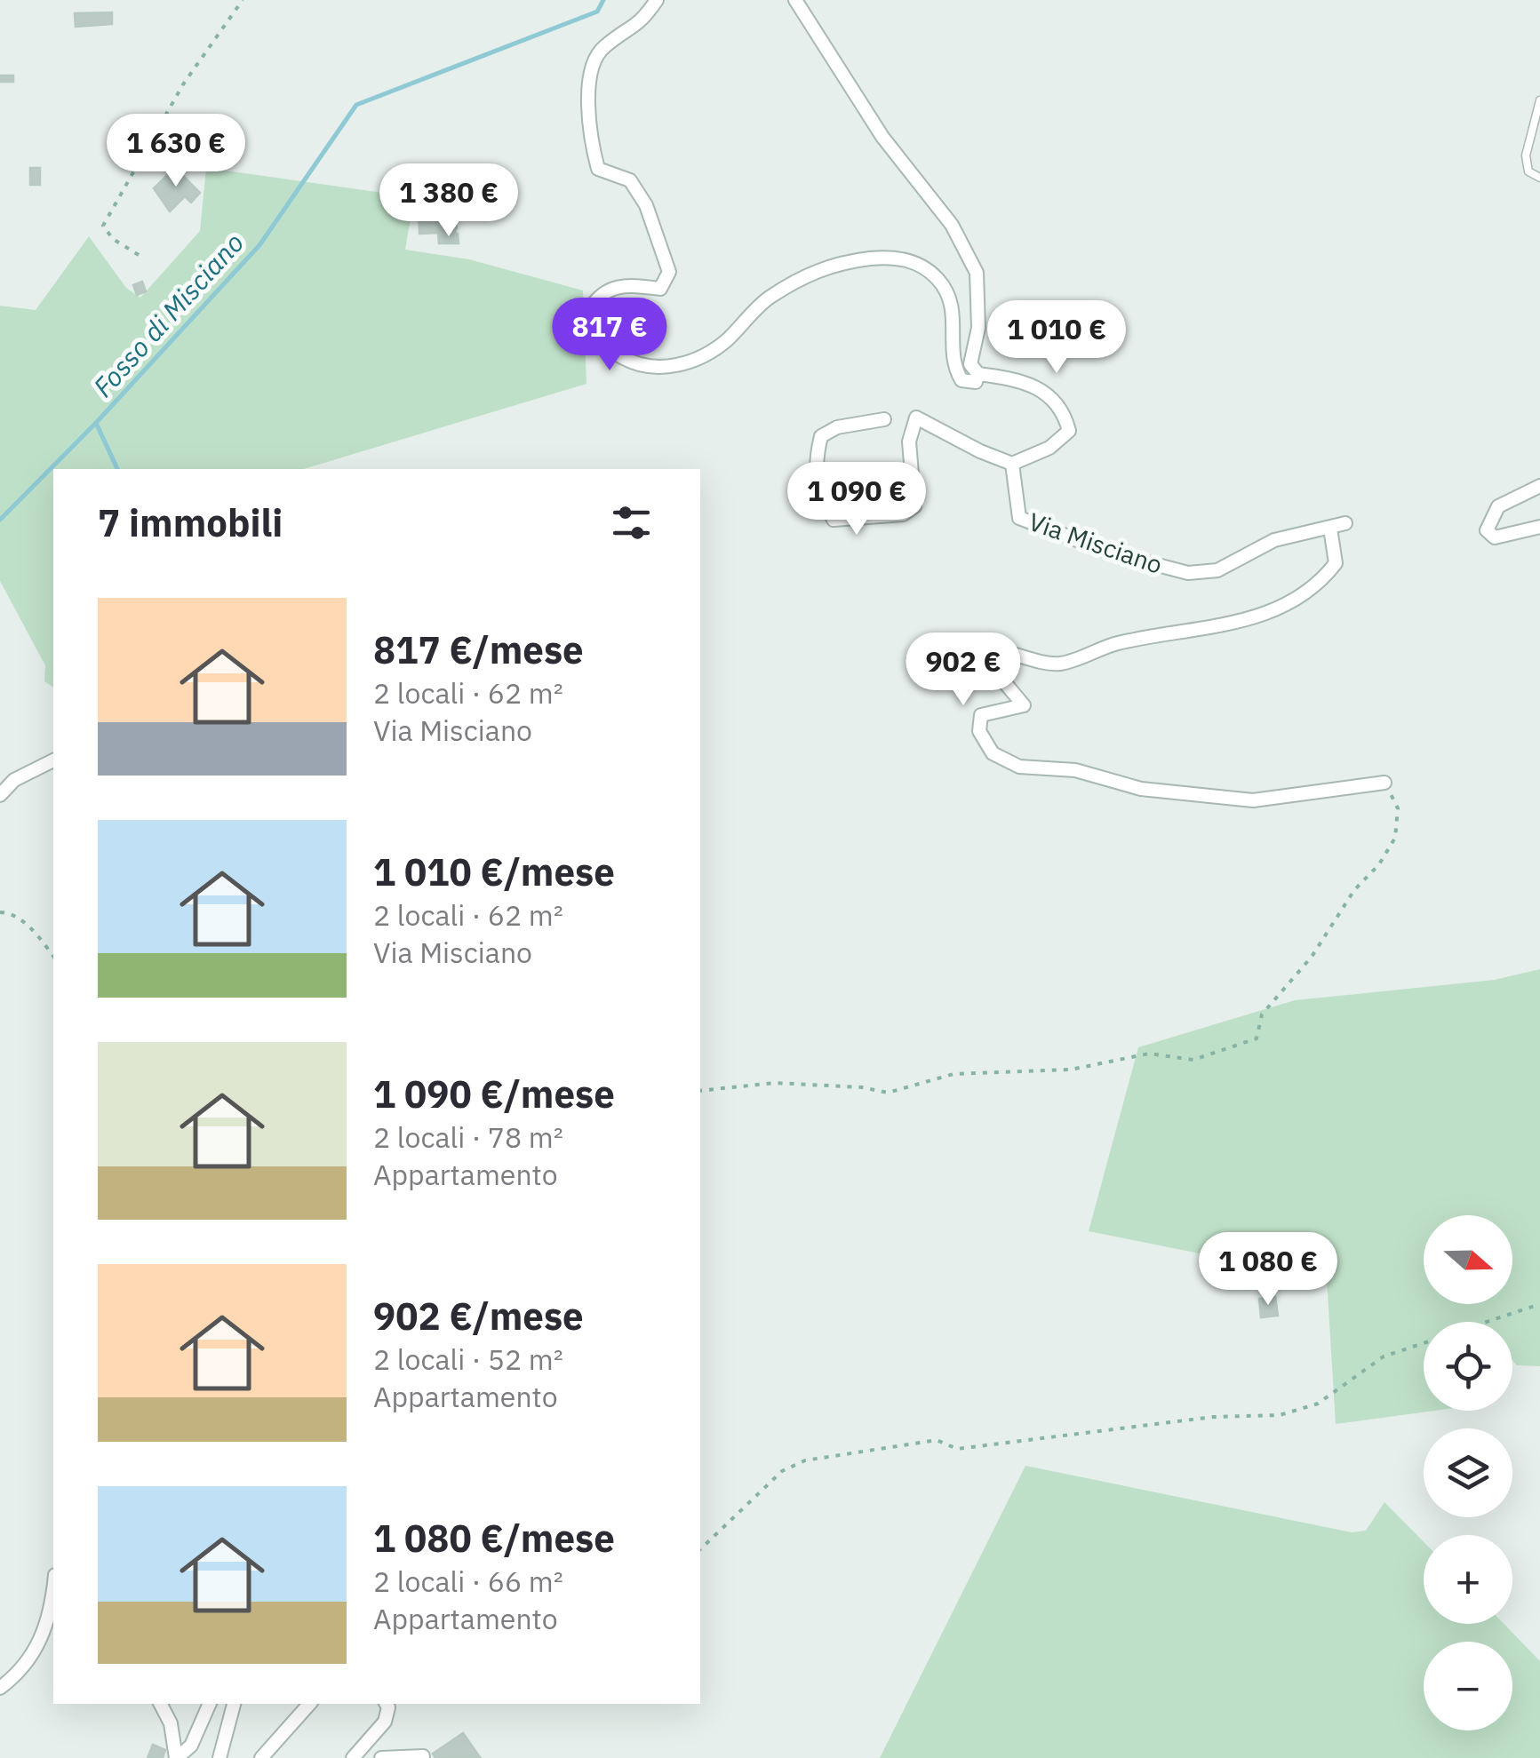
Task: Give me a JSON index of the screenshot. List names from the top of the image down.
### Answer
{
  "streets": {
    "street": ["Via Misciano"]
  },
  "water": ["Fosso di Misciano"],
  "north": "right",
  "page": {
    "price": [
      "1 630 €",
      "1 380 €",
      "817 €",
      "1 010 €",
      "1 090 €",
      "902 €",
      "1 080 €"
    ],
    "heading": "7 immobili",
    "list": [
      {
        "name": "817 €/mese",
        "note": "2 locali · 62 m² · Via Misciano"
      },
      {
        "name": "1 010 €/mese",
        "note": "2 locali · 62 m² · Via Misciano"
      },
      {
        "name": "1 090 €/mese",
        "note": "2 locali · 78 m² · Appartamento"
      },
      {
        "name": "902 €/mese",
        "note": "2 locali · 52 m² · Appartamento"
      },
      {
        "name": "1 080 €/mese",
        "note": "2 locali · 66 m² · Appartamento"
      }
    ],
    "map_buttons": ["+", "−"]
  }
}
